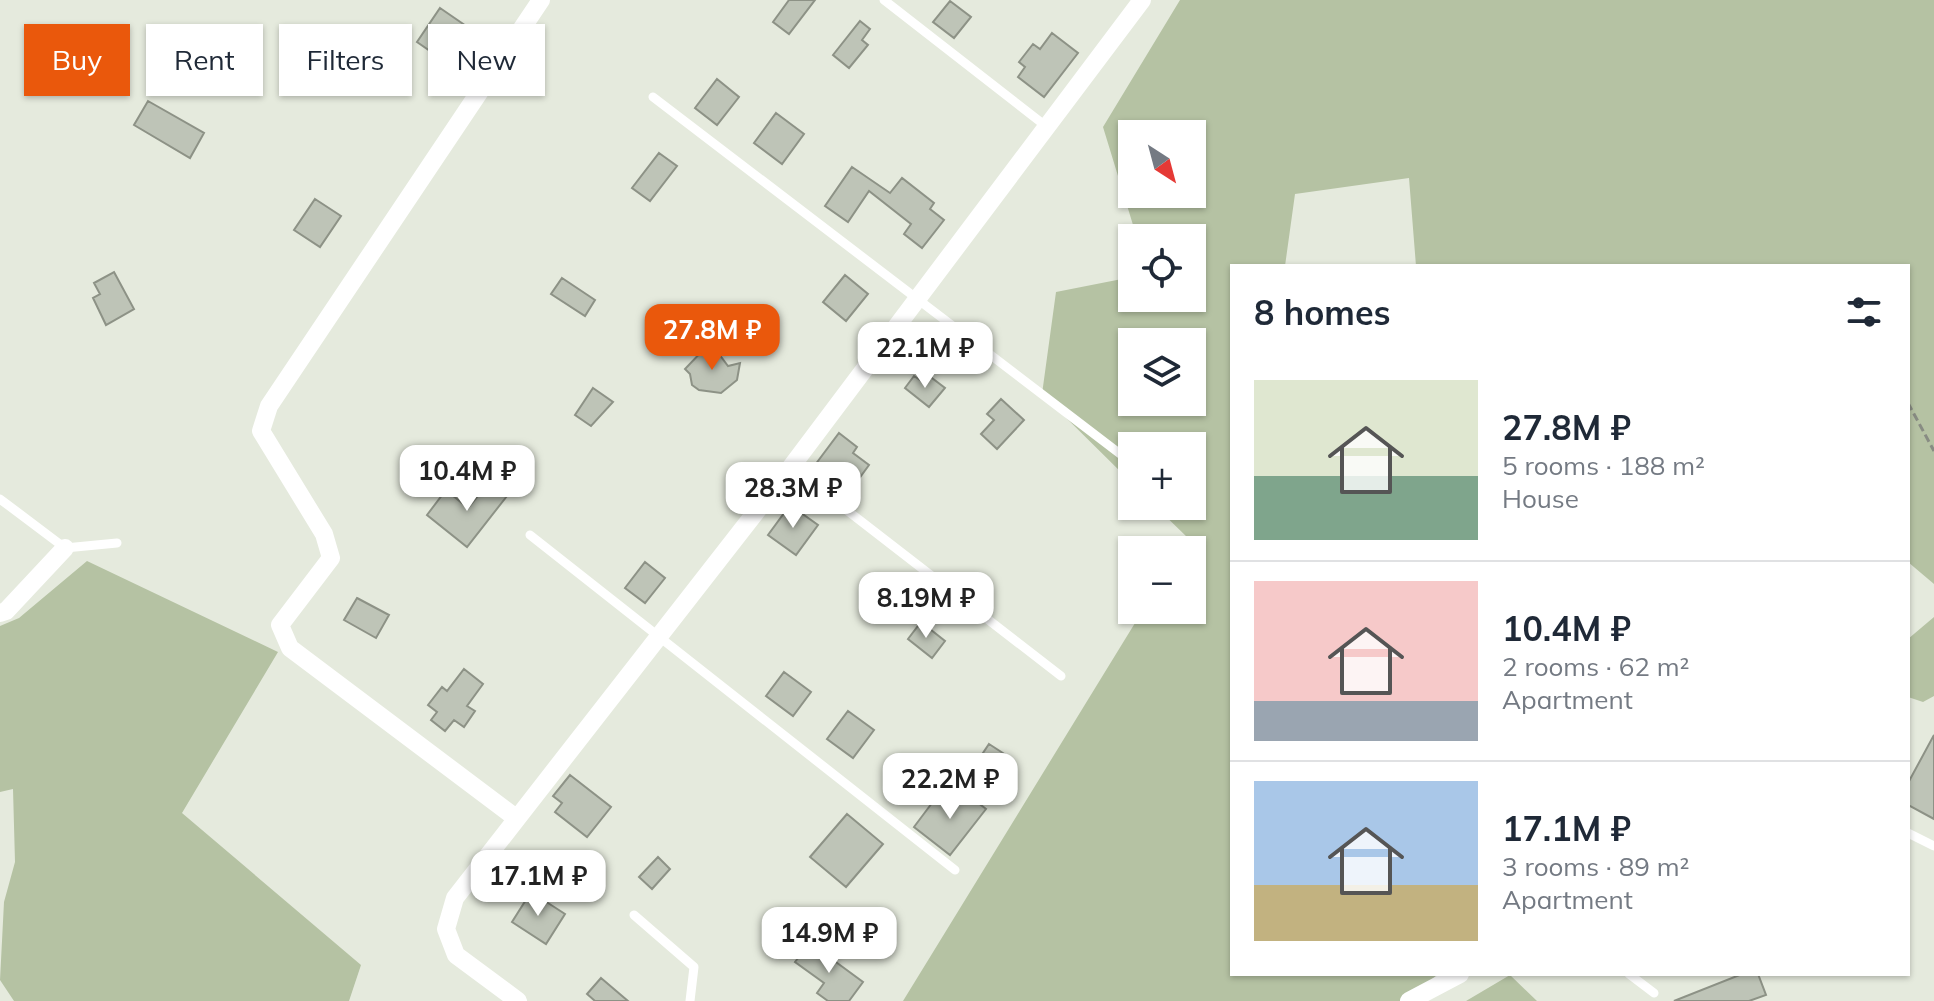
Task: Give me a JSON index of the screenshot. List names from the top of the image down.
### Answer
{
  "north": "bottom right",
  "page": {
    "chip": [
      "Buy",
      "Rent",
      "Filters",
      "New"
    ],
    "map_buttons": ["+", "−"],
    "heading": "8 homes",
    "price": [
      "27.8M ₽",
      "22.1M ₽",
      "10.4M ₽",
      "28.3M ₽",
      "8.19M ₽",
      "22.2M ₽",
      "17.1M ₽",
      "14.9M ₽"
    ],
    "list": [
      {
        "name": "27.8M ₽",
        "note": "5 rooms · 188 m² · House"
      },
      {
        "name": "10.4M ₽",
        "note": "2 rooms · 62 m² · Apartment"
      },
      {
        "name": "17.1M ₽",
        "note": "3 rooms · 89 m² · Apartment"
      }
    ]
  }
}
